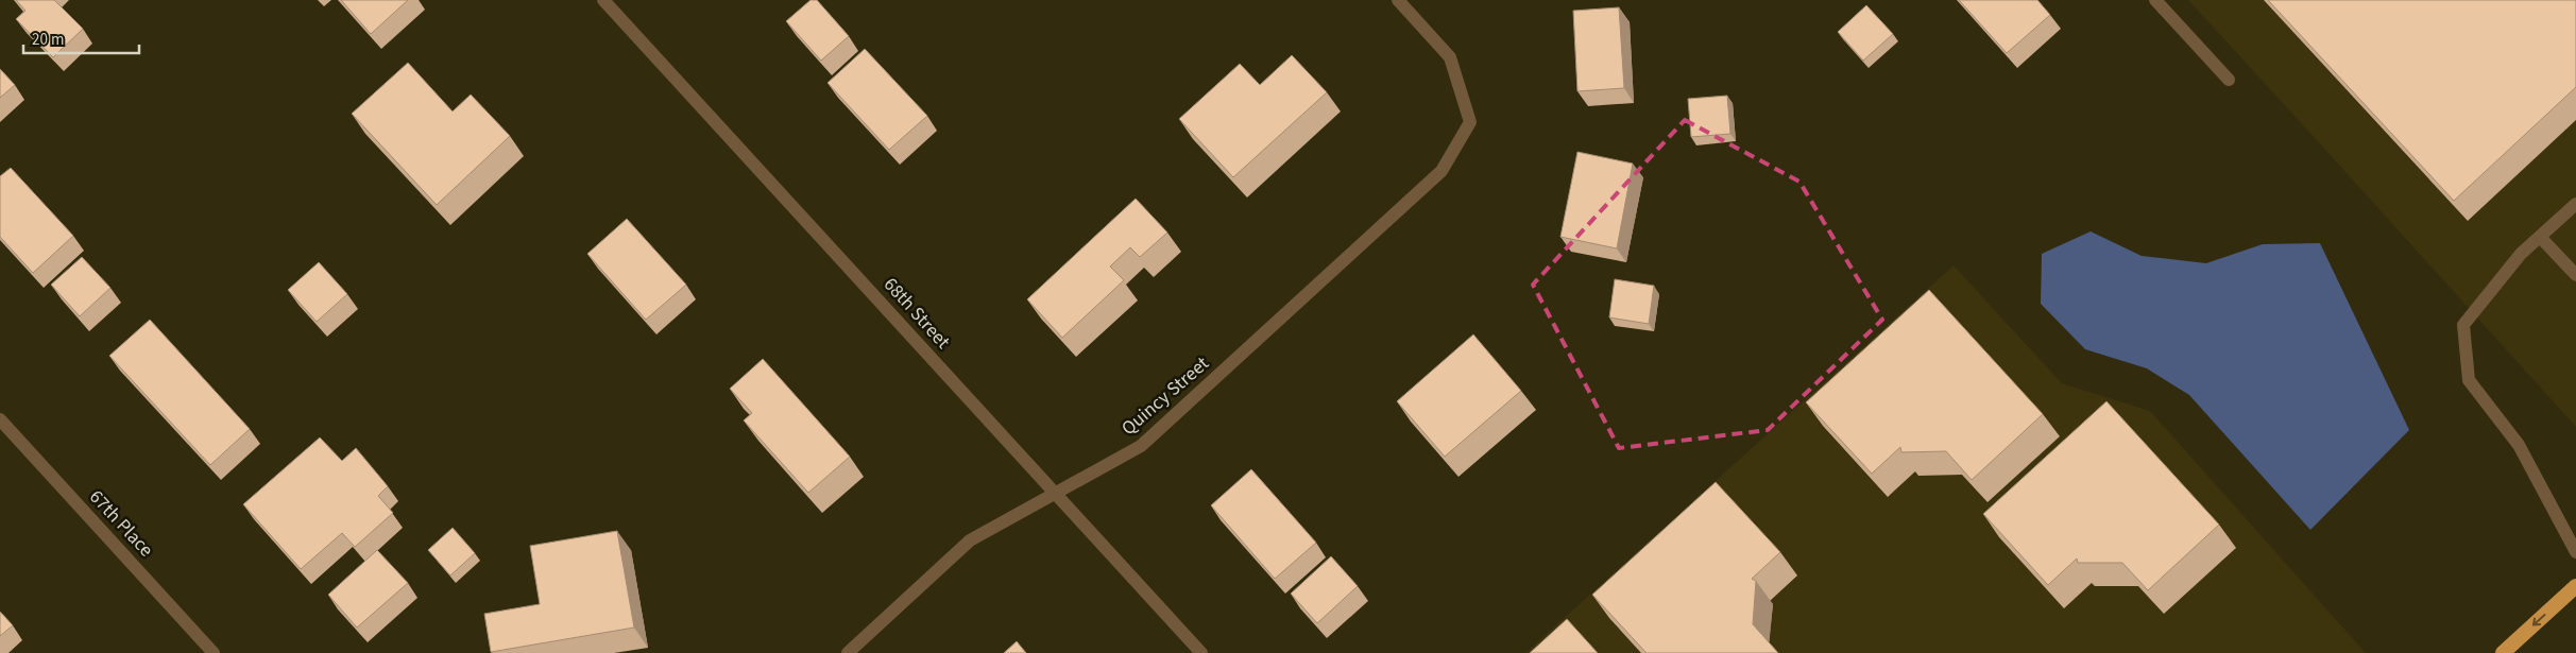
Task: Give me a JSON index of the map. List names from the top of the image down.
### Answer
{
  "streets": {
    "street": ["68th Street", "Quincy Street", "67th Place"]
  },
  "crossings": [
    ["68th Street", "Quincy Street"]
  ],
  "scale_bar": "20 m"
}
